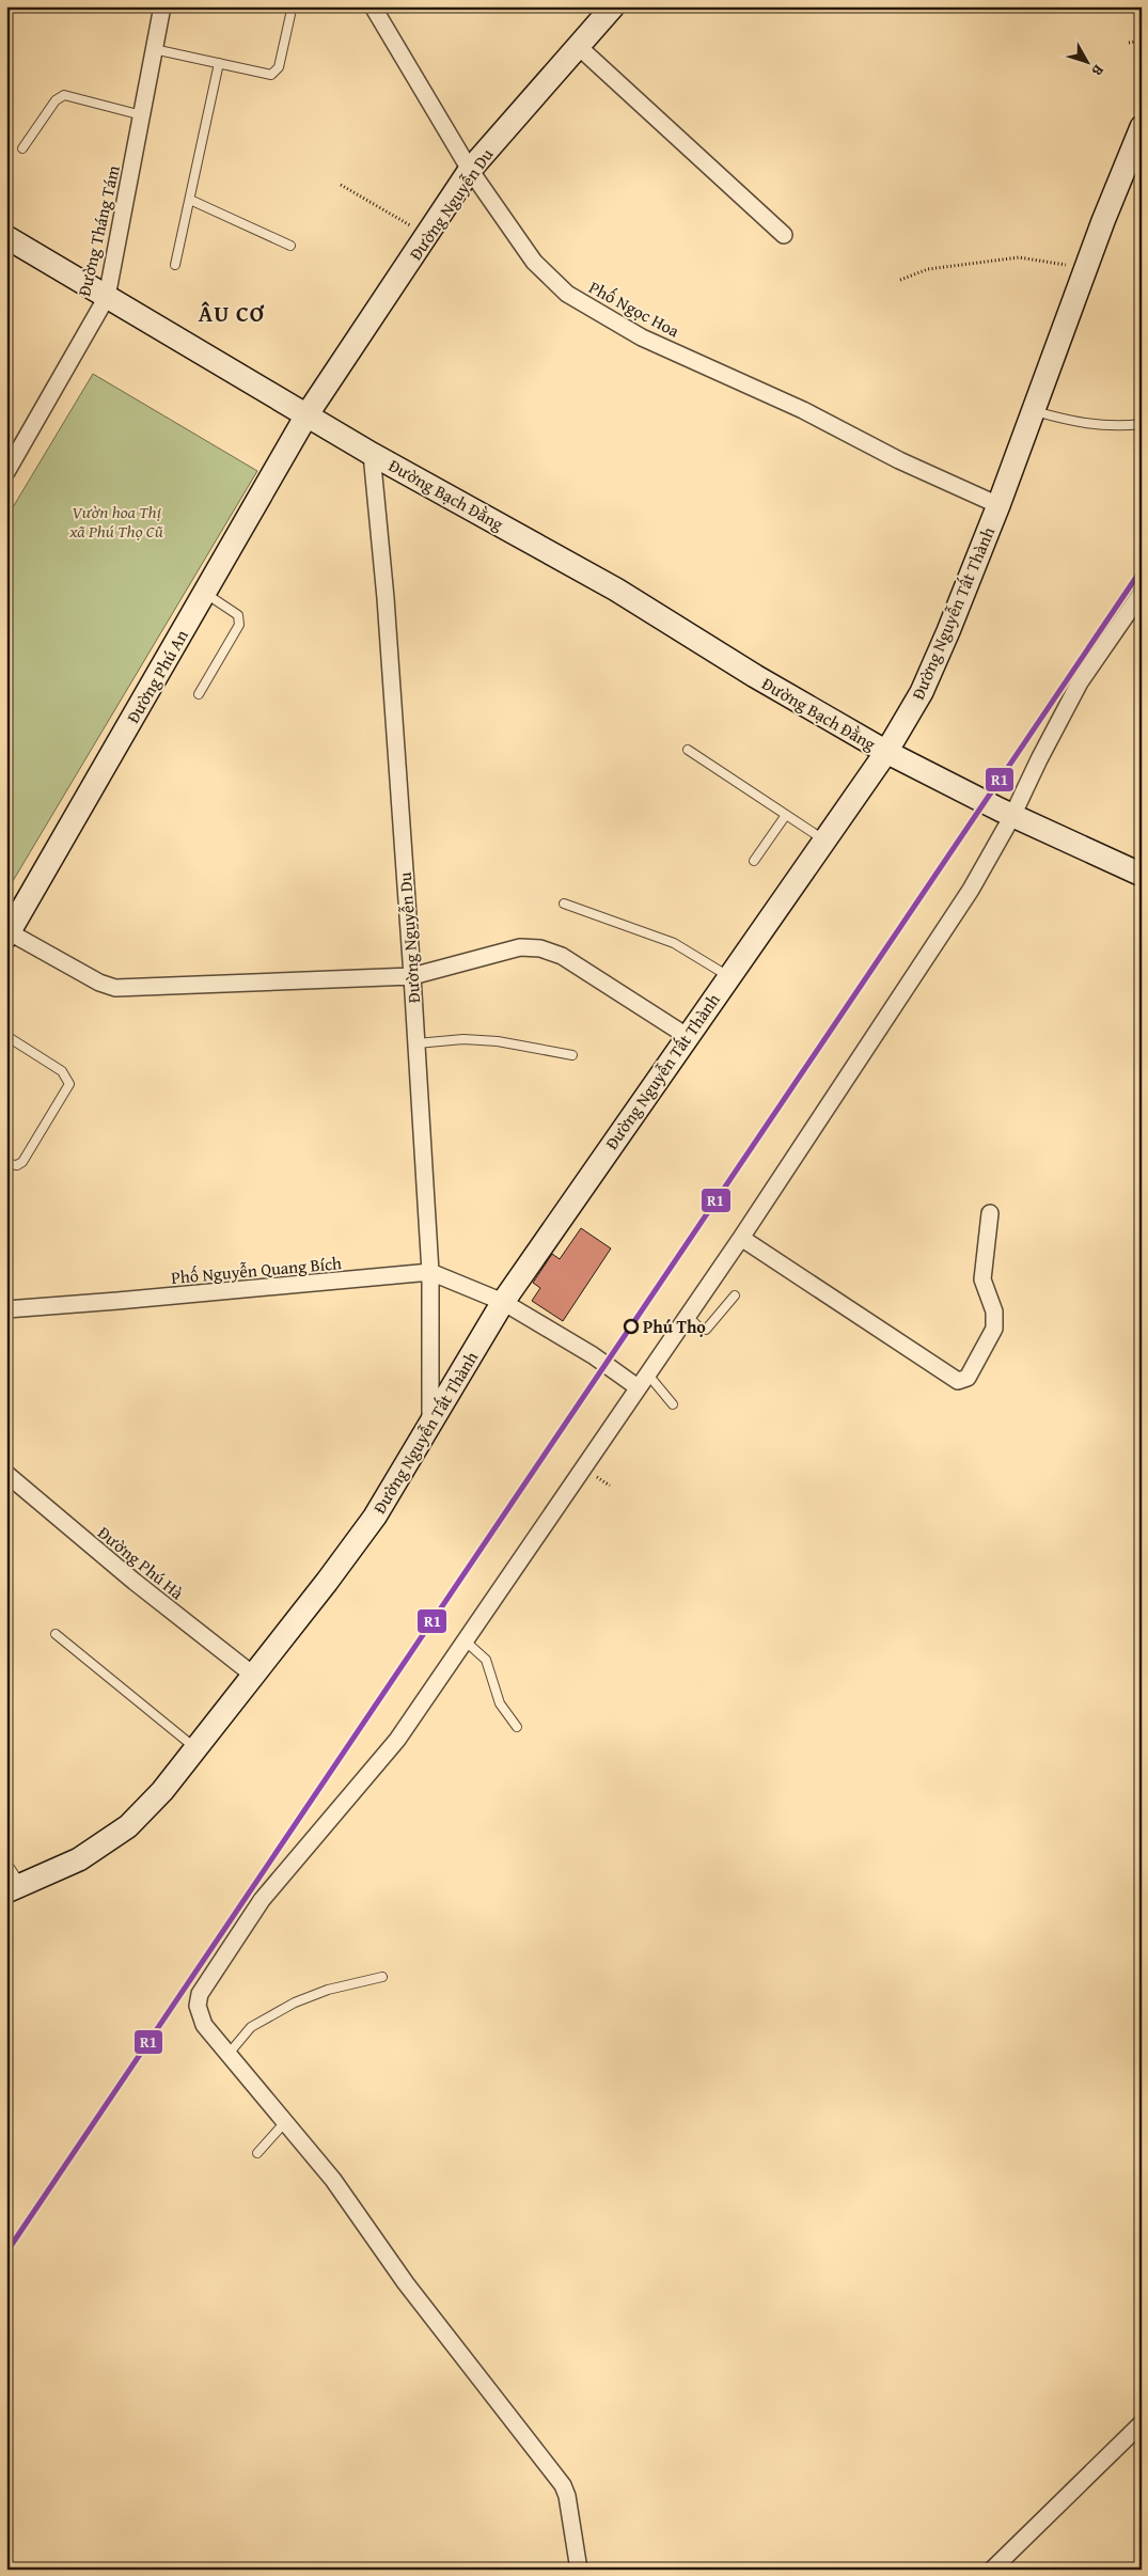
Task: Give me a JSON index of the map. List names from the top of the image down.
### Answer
{
  "streets": {
    "street": [
      "Đường Nguyễn Du",
      "Đường Tháng Tám",
      "Phố Ngọc Hoa",
      "Đường Bạch Đằng",
      "Đường Nguyễn Tất Thành",
      "Đường Phú An",
      "Phố Nguyễn Quang Bích",
      "Đường Phú Hà"
    ]
  },
  "crossings": [
    ["Đường Nguyễn Du", "Phố Ngọc Hoa"],
    ["Đường Nguyễn Du", "Đường Bạch Đằng"],
    ["Đường Nguyễn Du", "Đường Nguyễn Tất Thành"],
    ["Đường Nguyễn Du", "Đường Phú An"],
    ["Đường Nguyễn Du", "Phố Nguyễn Quang Bích"],
    ["Đường Tháng Tám", "Đường Bạch Đằng"],
    ["Phố Ngọc Hoa", "Đường Nguyễn Tất Thành"],
    ["Đường Bạch Đằng", "Đường Nguyễn Tất Thành"],
    ["Đường Bạch Đằng", "Đường Phú An"],
    ["Đường Nguyễn Tất Thành", "Phố Nguyễn Quang Bích"],
    ["Đường Nguyễn Tất Thành", "Đường Phú Hà"]
  ],
  "districts": ["ÂU CƠ"],
  "parks": ["Vườn hoa Thị xã Phú Thọ Cũ"],
  "places": ["Phú Thọ"],
  "lines": ["transit line R1"],
  "north": "bottom right"
}
